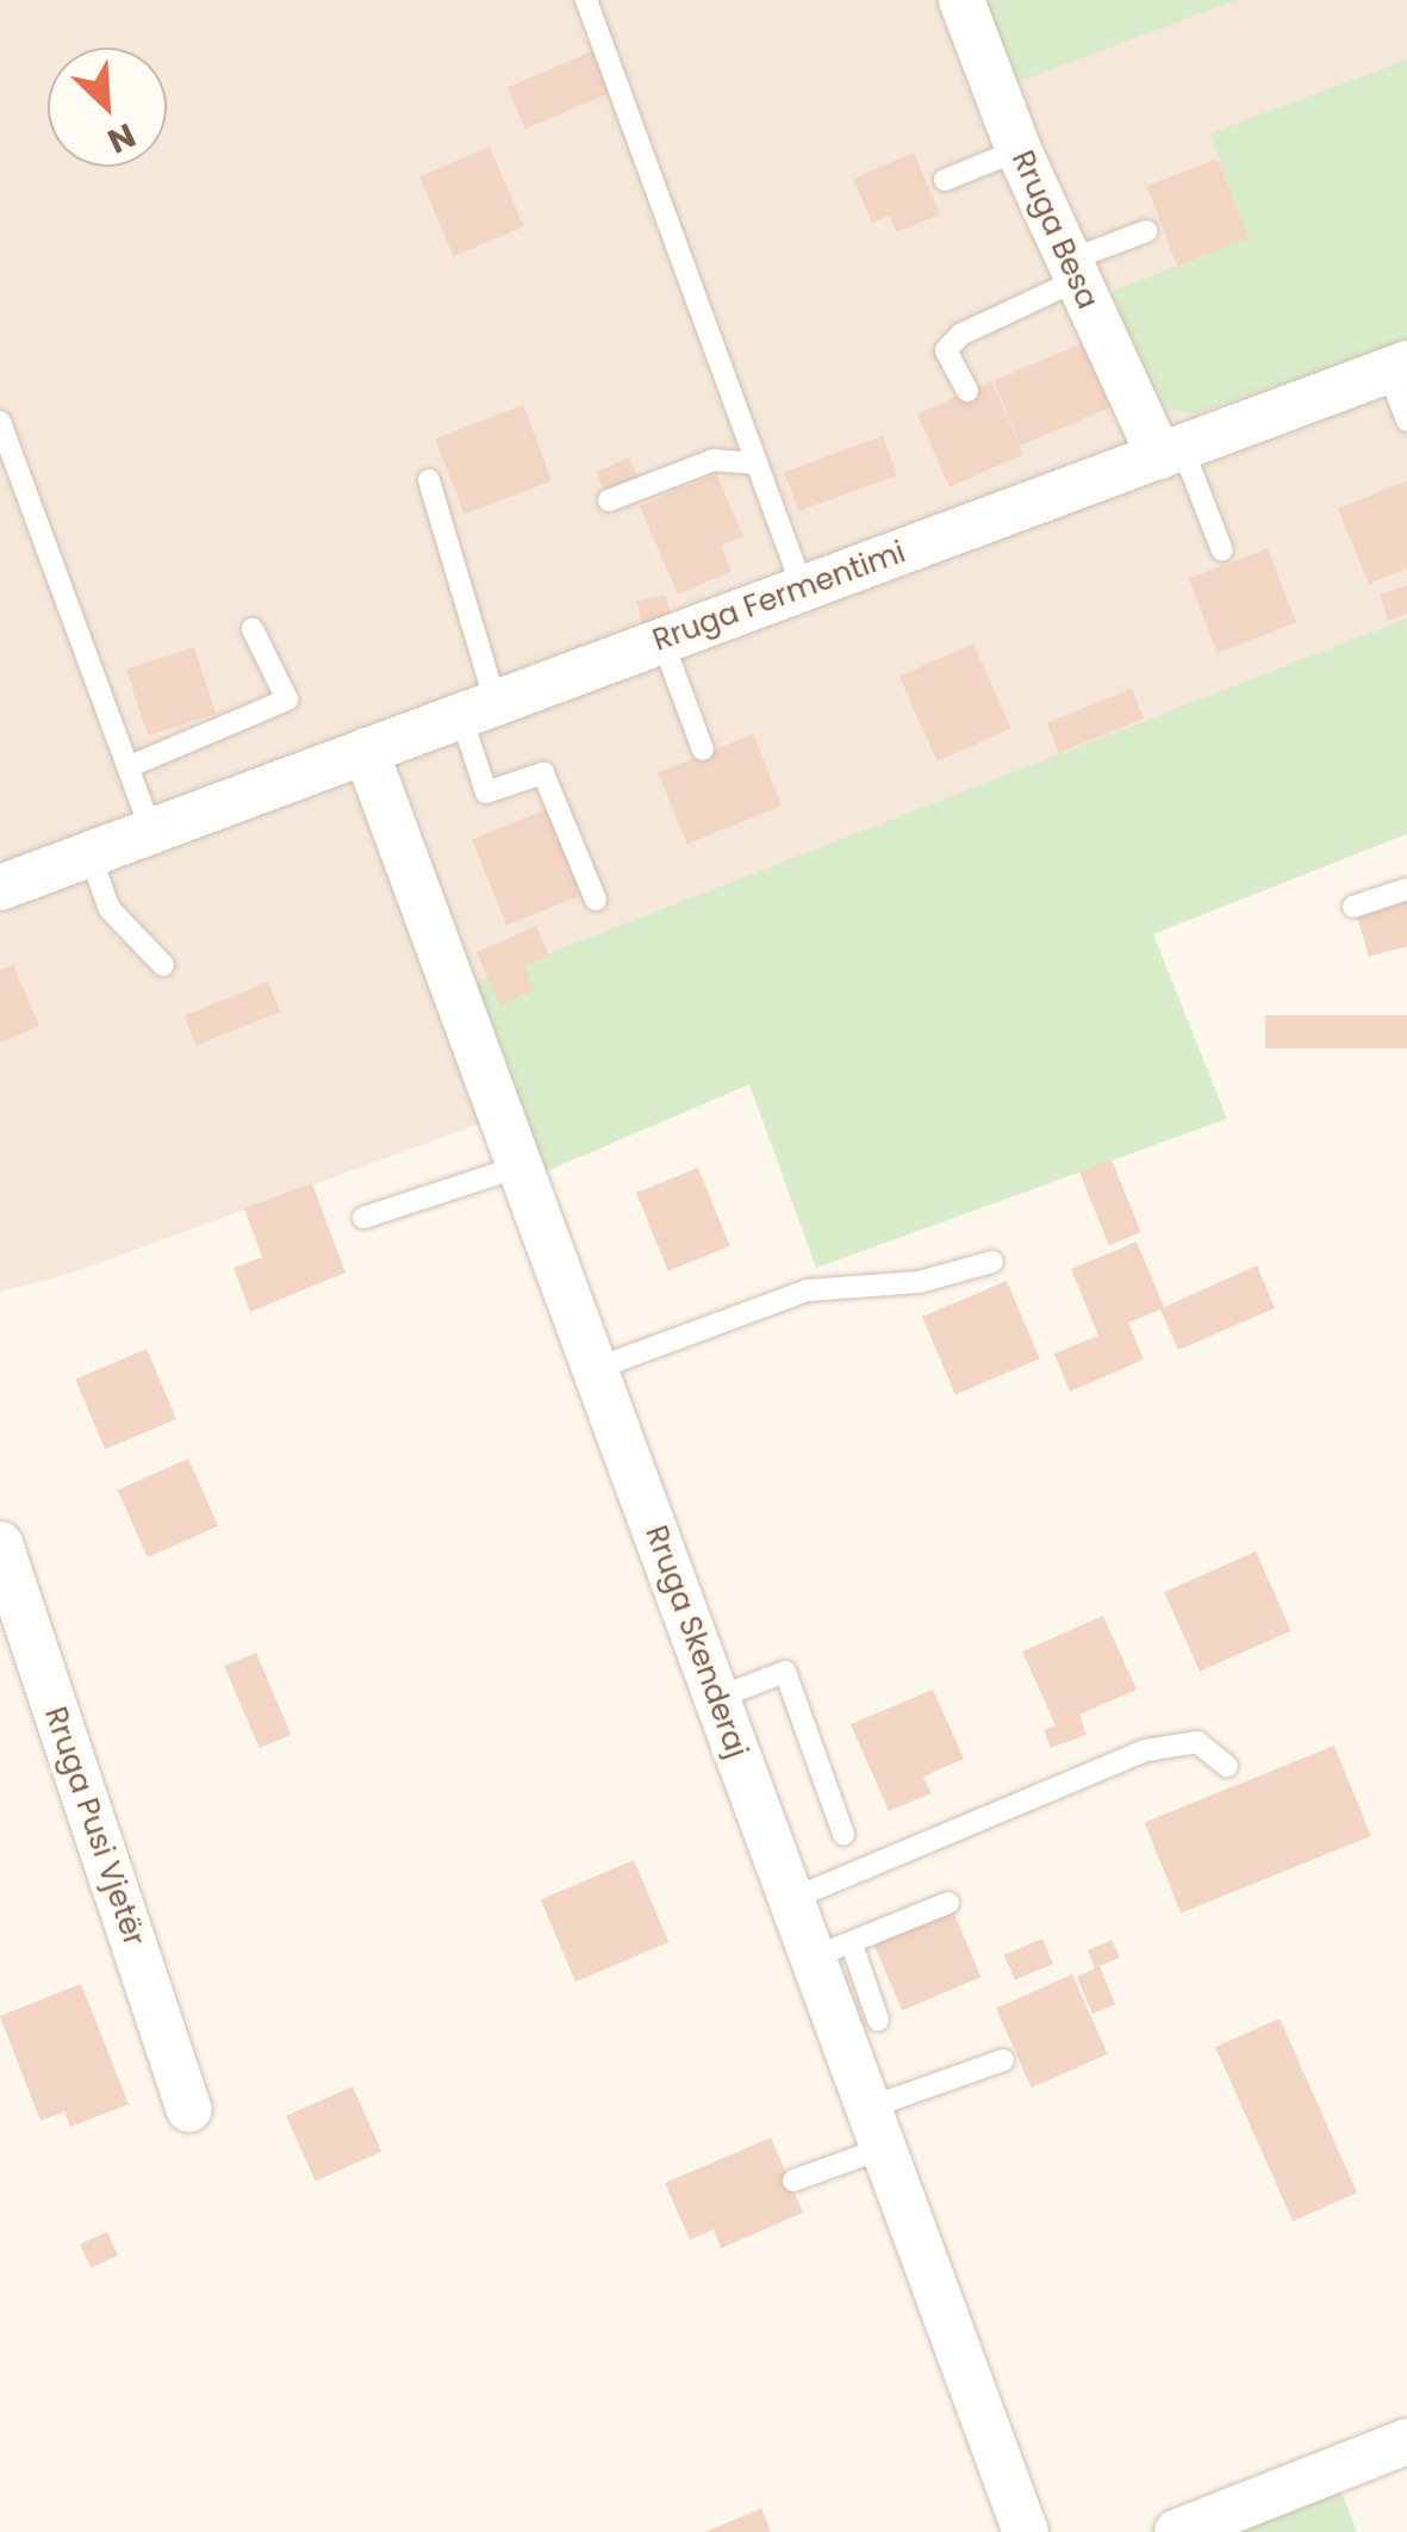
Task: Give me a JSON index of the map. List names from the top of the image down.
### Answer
{
  "streets": {
    "street": [
      "Rruga Besa",
      "Rruga Fermentimi",
      "Rruga Skenderaj",
      "Rruga Pusi Vjetër"
    ]
  },
  "crossings": [
    ["Rruga Besa", "Rruga Fermentimi"],
    ["Rruga Fermentimi", "Rruga Skenderaj"]
  ],
  "north": "bottom right"
}
